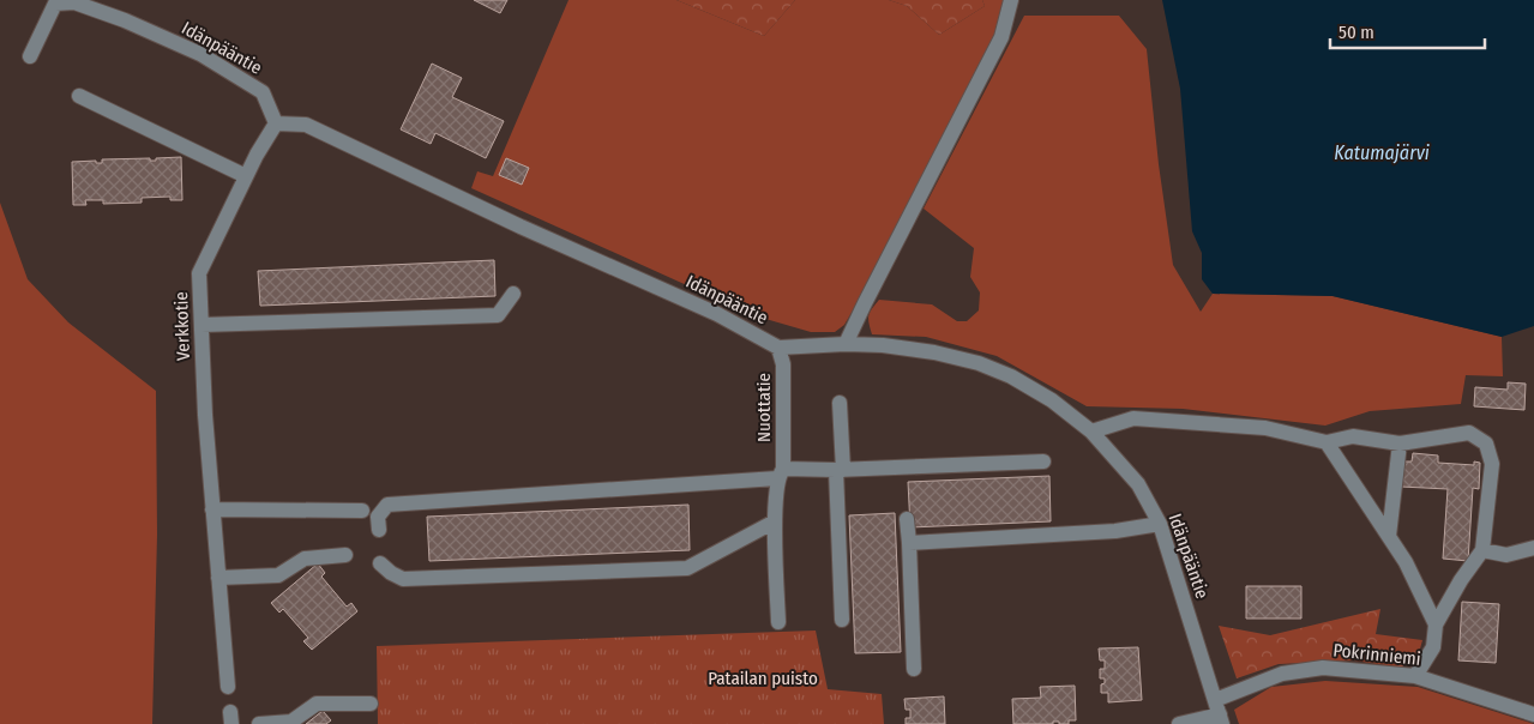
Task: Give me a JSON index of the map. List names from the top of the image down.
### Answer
{
  "streets": {
    "street": [
      "Idänpääntie",
      "Verkkotie",
      "Nuottatie",
      "Pokrinniemi"
    ]
  },
  "crossings": [
    ["Idänpääntie", "Verkkotie"],
    ["Idänpääntie", "Nuottatie"],
    ["Idänpääntie", "Pokrinniemi"]
  ],
  "water": ["Katumajärvi"],
  "parks": ["Patailan puisto"],
  "scale_bar": "50 m"
}
